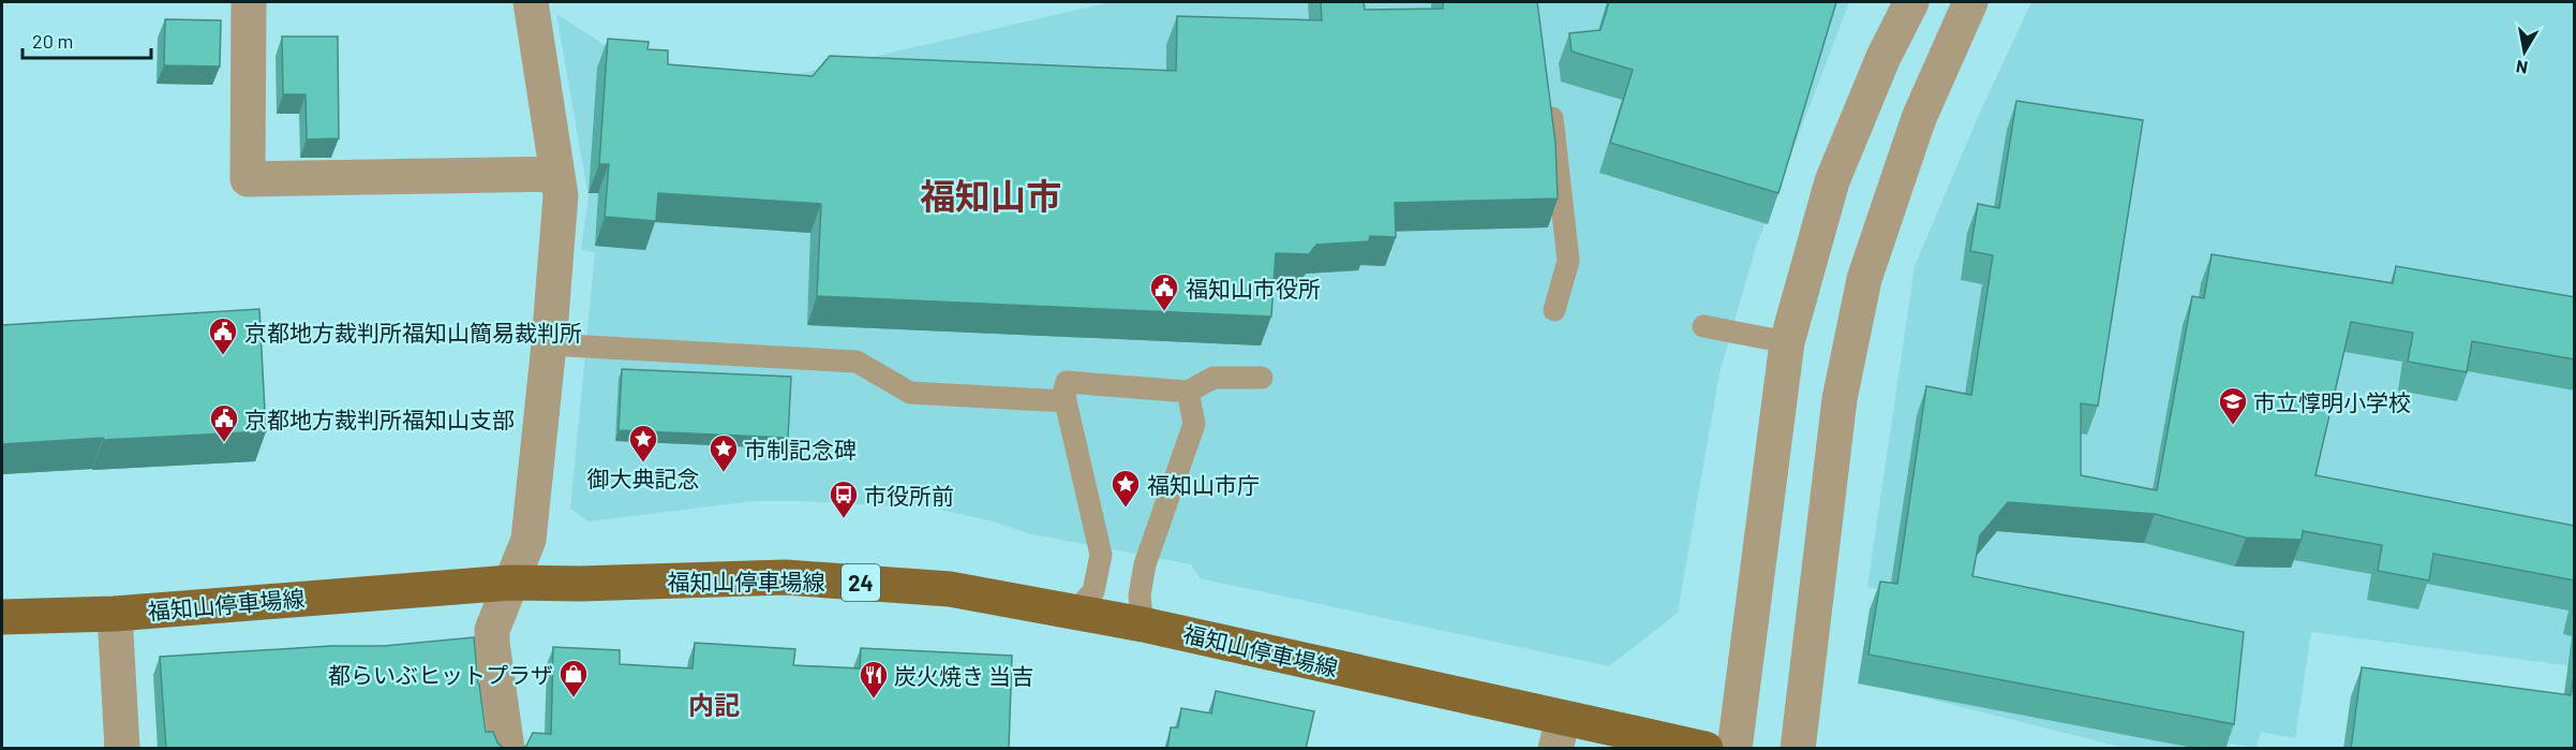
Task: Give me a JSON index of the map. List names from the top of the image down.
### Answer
{
  "streets": {
    "main road": ["福知山停車場線", "24"]
  },
  "districts": ["福知山市", "内記"],
  "places": {
    "public building": ["福知山市役所", "京都地方裁判所福知山簡易裁判所", "京都地方裁判所福知山支部"],
    "school or university": ["市立惇明小学校"],
    "place": ["御大典記念", "市制記念碑", "福知山市庁"],
    "bus stop": ["市役所前"],
    "shop": ["都らいぶヒットプラザ"],
    "restaurant": ["炭火焼き 当吉"]
  },
  "scale_bar": "20 m",
  "north": "bottom"
}
